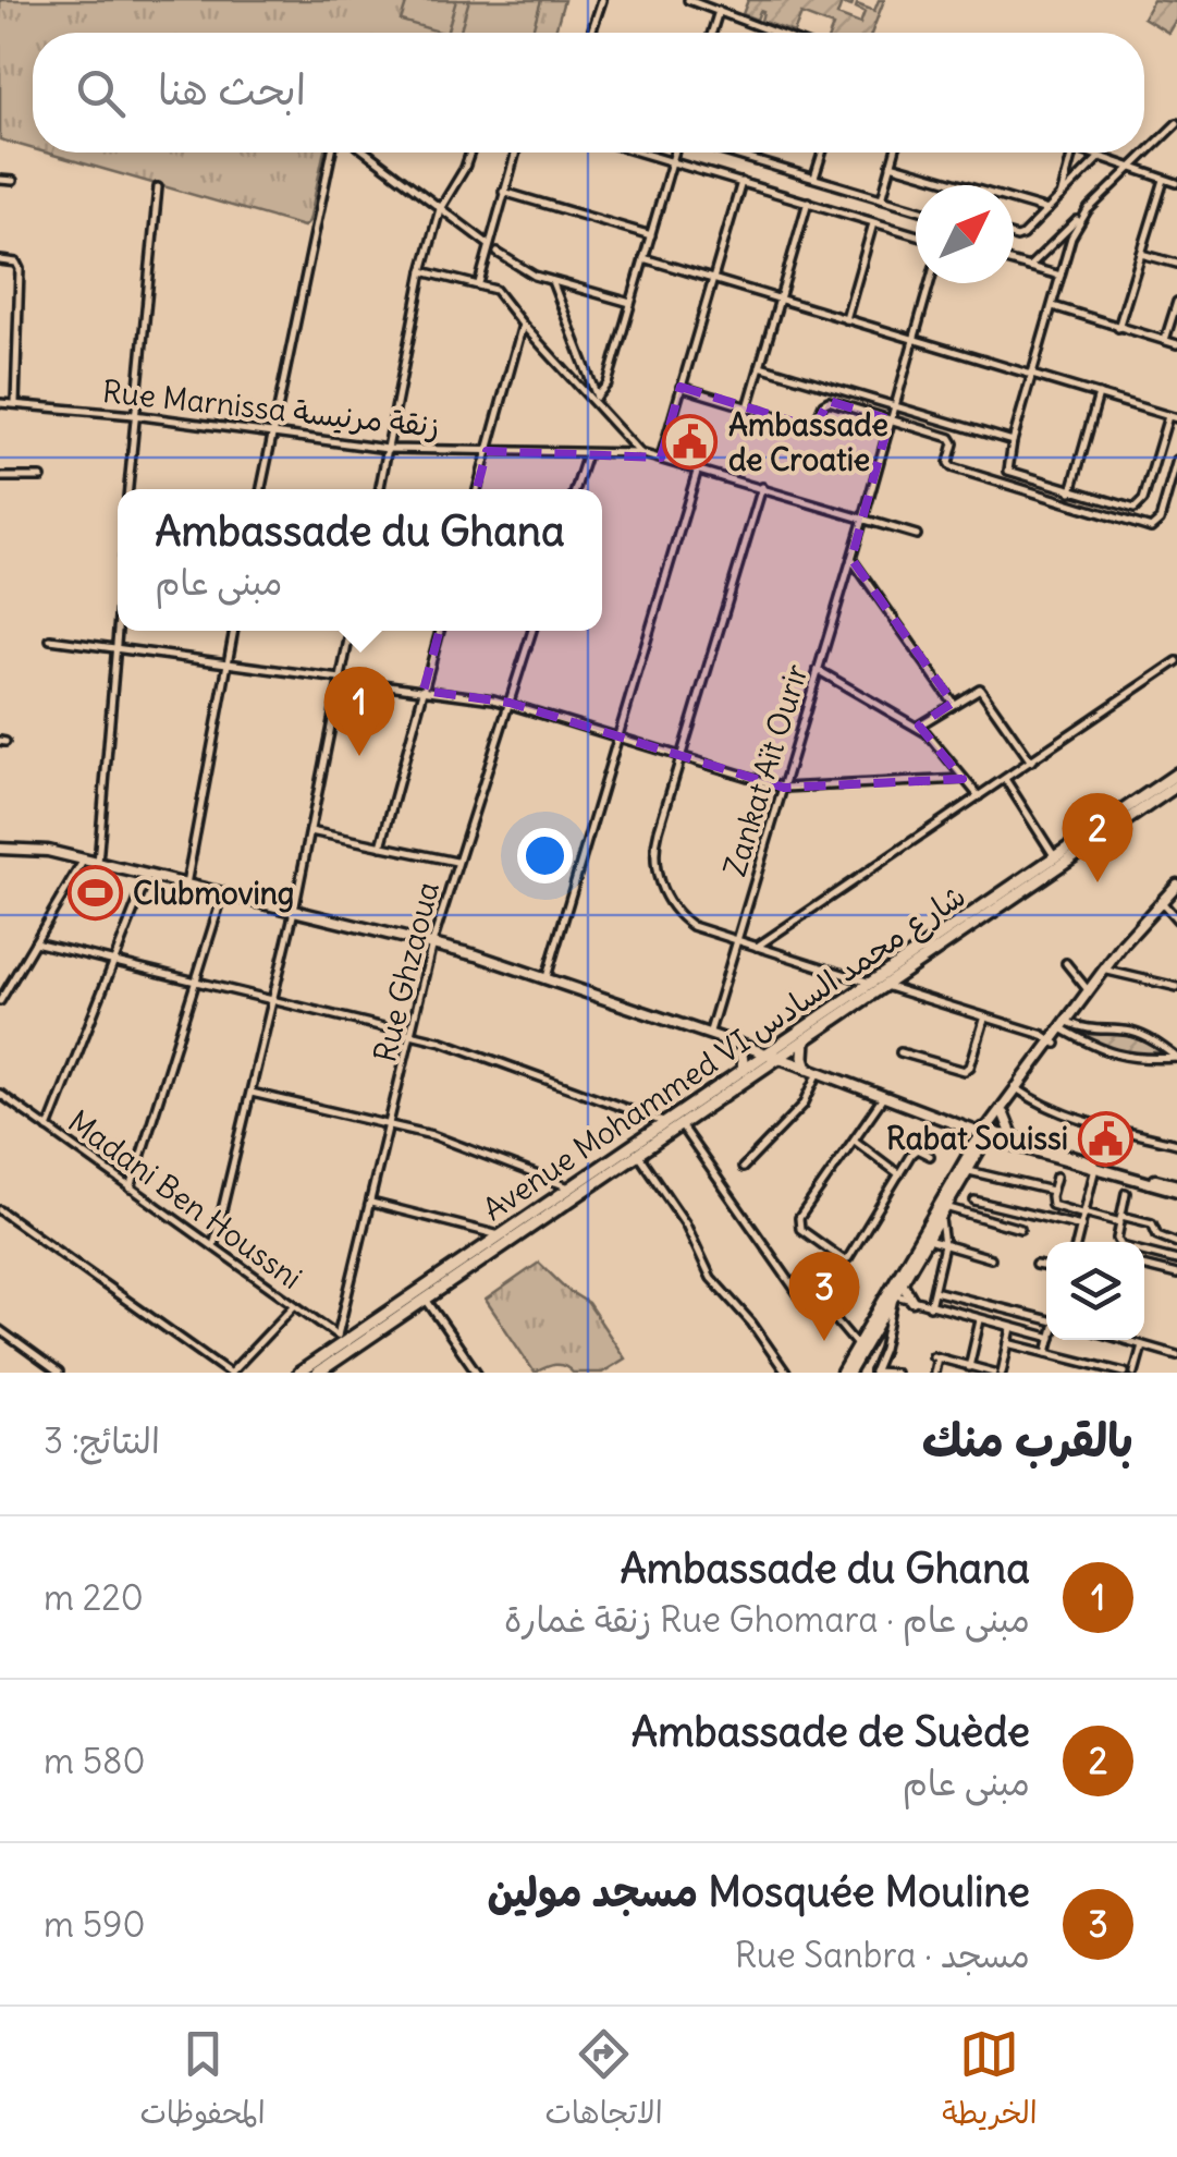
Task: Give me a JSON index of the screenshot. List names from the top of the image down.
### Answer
{
  "streets": {
    "main road": ["Avenue Mohammed VI شارع محمد السادس"],
    "street": [
      "Rue Marnissa زنقة مرنيسة",
      "Zankat Aït Ourir",
      "Rue Ghzaoua",
      "Madani Ben Houssni"
    ]
  },
  "crossings": [
    ["Rue Marnissa زنقة مرنيسة", "Zankat Aït Ourir"],
    ["Rue Ghzaoua", "Avenue Mohammed VI شارع محمد السادس"],
    ["Rue Ghzaoua", "Madani Ben Houssni"],
    ["Avenue Mohammed VI شارع محمد السادس", "Madani Ben Houssni"]
  ],
  "places": {
    "public building": ["Ambassade de Croatie", "Rabat Souissi"],
    "sports": ["Clubmoving"]
  },
  "north": "top right",
  "page": {
    "search": "ابحث هنا",
    "popup": ["Ambassade du Ghana", "مبنى عام"],
    "pins": ["1", "2", "3"],
    "heading": ["بالقرب منك", "النتائج: 3"],
    "list": [
      {
        "mark": "1",
        "name": "Ambassade du Ghana",
        "note": "مبنى عام · Rue Ghomara زنقة غمارة",
        "value": "220 m"
      },
      {
        "mark": "2",
        "name": "Ambassade de Suède",
        "note": "مبنى عام",
        "value": "580 m"
      },
      {
        "mark": "3",
        "name": "Mosquée Mouline مسجد مولين",
        "note": "مسجد · Rue Sanbra",
        "value": "590 m"
      }
    ],
    "nav": ["الخريطة", "الاتجاهات", "المحفوظات"]
  }
}
